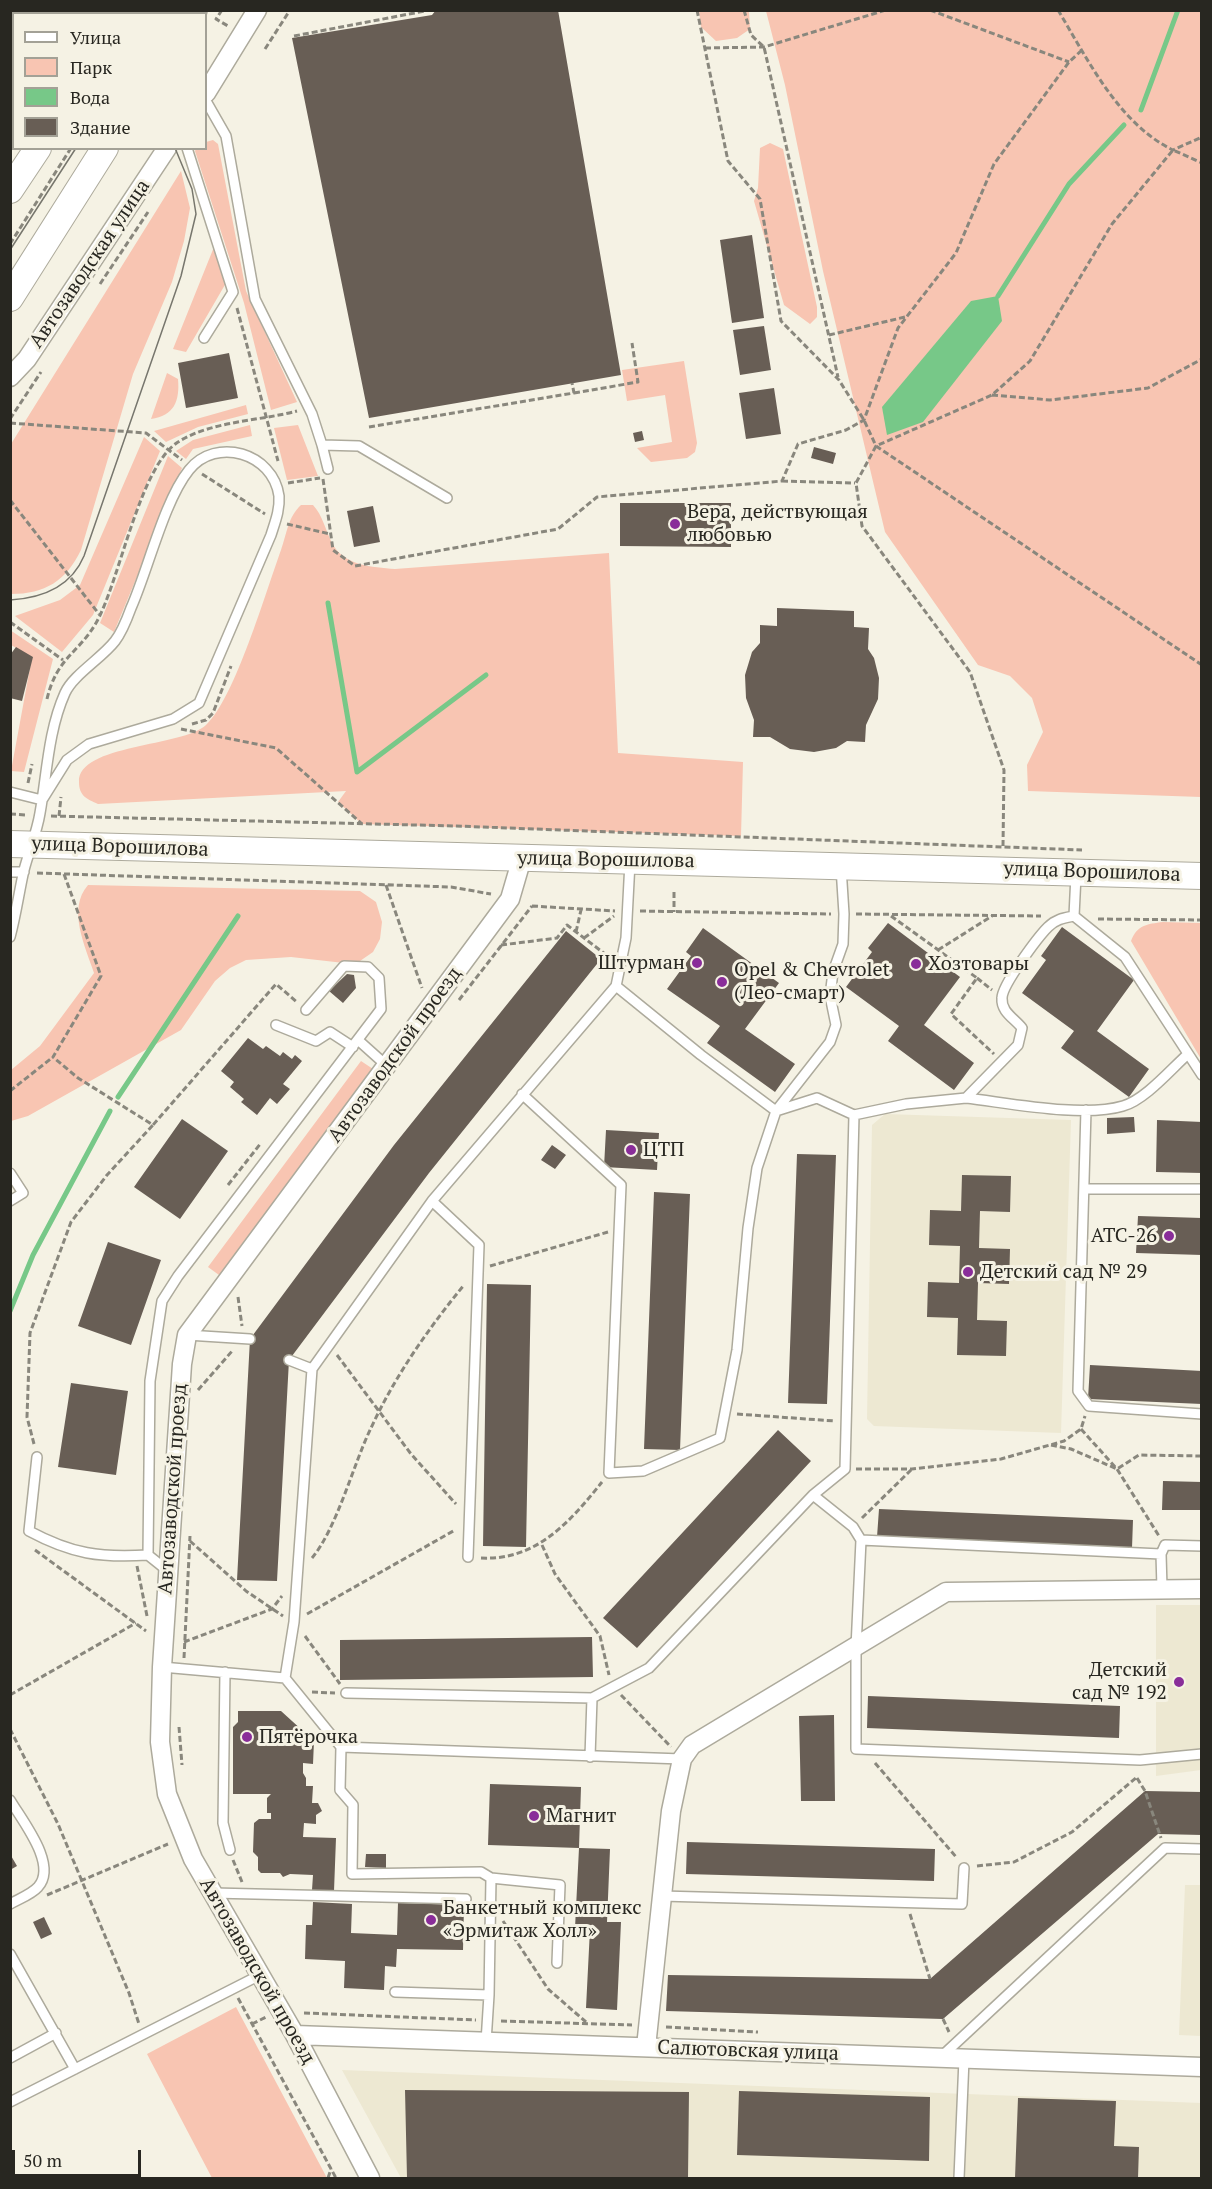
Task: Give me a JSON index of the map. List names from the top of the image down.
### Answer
{
  "streets": {
    "main road": ["улица Ворошилова"],
    "street": ["Автозаводская улица", "Автозаводской проезд", "Салютовская улица"]
  },
  "crossings": [
    ["улица Ворошилова", "Автозаводской проезд"],
    ["Автозаводской проезд", "Салютовская улица"]
  ],
  "places": [
    "Вера, действующая любовью",
    "Штурман",
    "Хозтовары",
    "Opel & Chevrolet (Лео-смарт)",
    "ЦТП",
    "АТС-26",
    "Детский сад № 29",
    "Детский сад № 192",
    "Пятёрочка",
    "Магнит",
    "Банкетный комплекс «Эрмитаж Холл»"
  ],
  "legend": [
    "Улица",
    "Парк",
    "Вода",
    "Здание"
  ],
  "scale_bar": "50 m"
}
